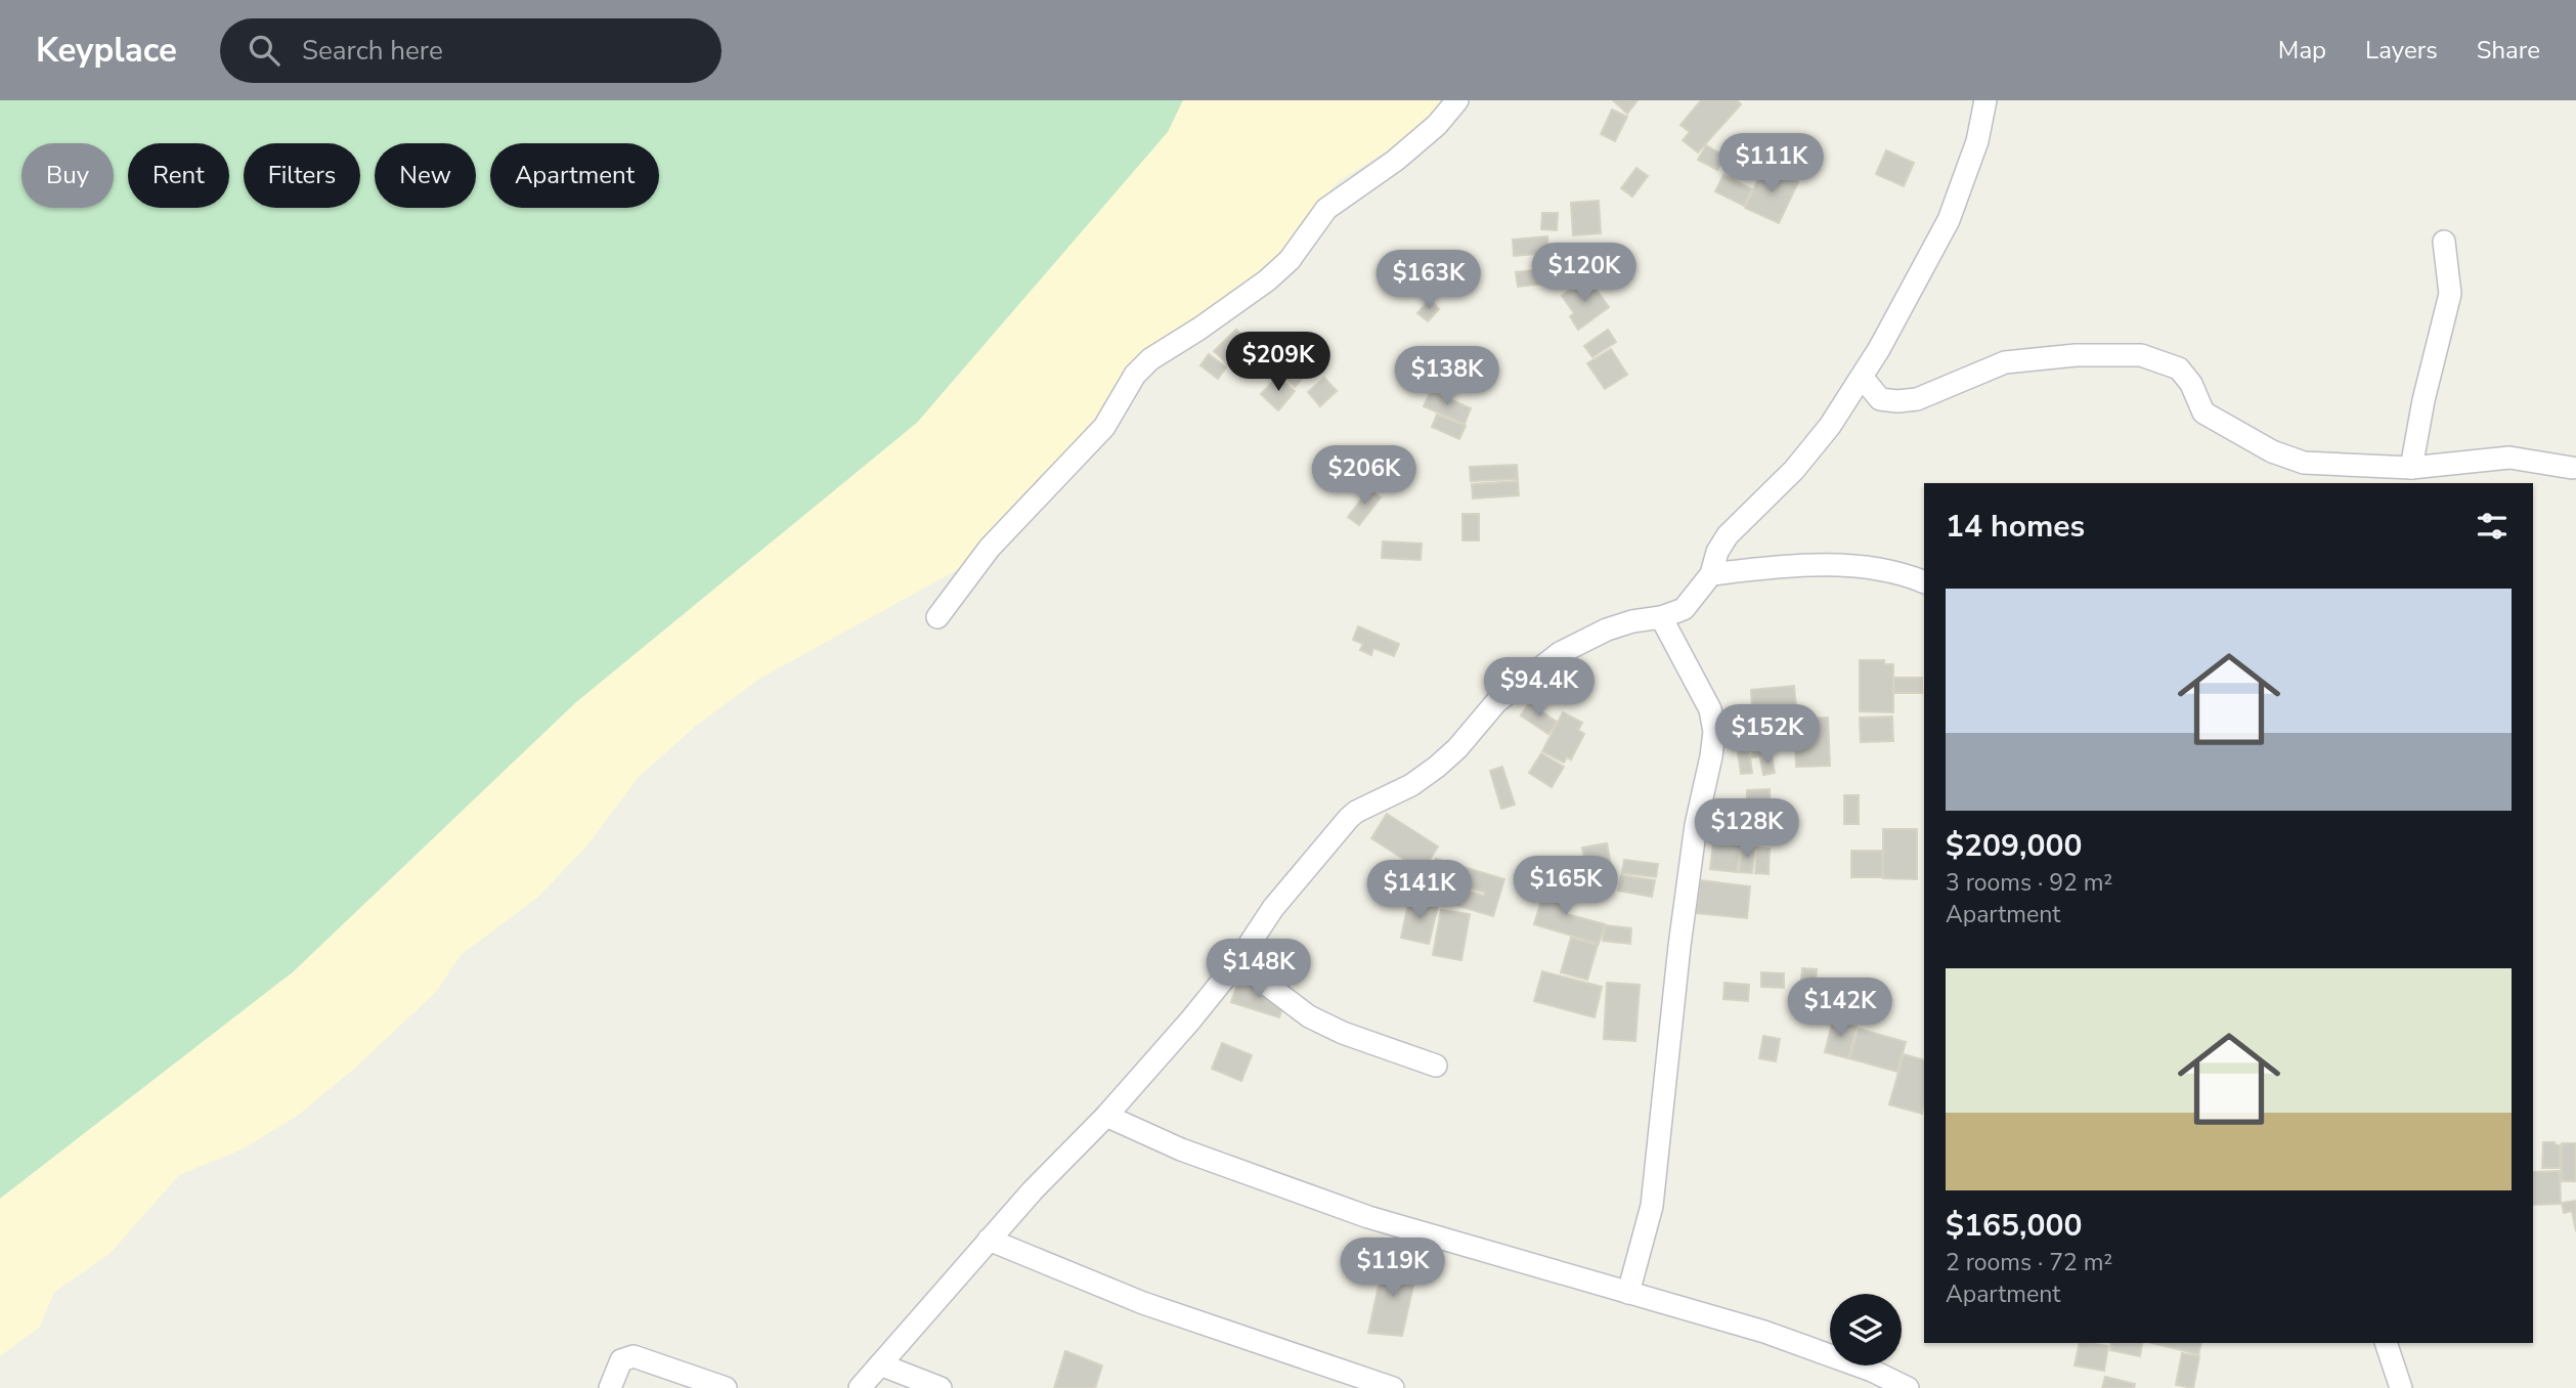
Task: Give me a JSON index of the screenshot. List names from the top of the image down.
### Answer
{
  "page": {
    "header": "Keyplace",
    "search": "Search here",
    "nav": ["Map", "Layers", "Share"],
    "price": [
      "$111K",
      "$120K",
      "$163K",
      "$209K",
      "$138K",
      "$206K",
      "$94.4K",
      "$152K",
      "$128K",
      "$165K",
      "$141K",
      "$148K",
      "$142K",
      "$119K"
    ],
    "chip": [
      "Buy",
      "Rent",
      "Filters",
      "New",
      "Apartment"
    ],
    "heading": "14 homes",
    "list": [
      {
        "name": "$209,000",
        "note": "3 rooms · 92 m² · Apartment"
      },
      {
        "name": "$165,000",
        "note": "2 rooms · 72 m² · Apartment"
      }
    ]
  }
}
